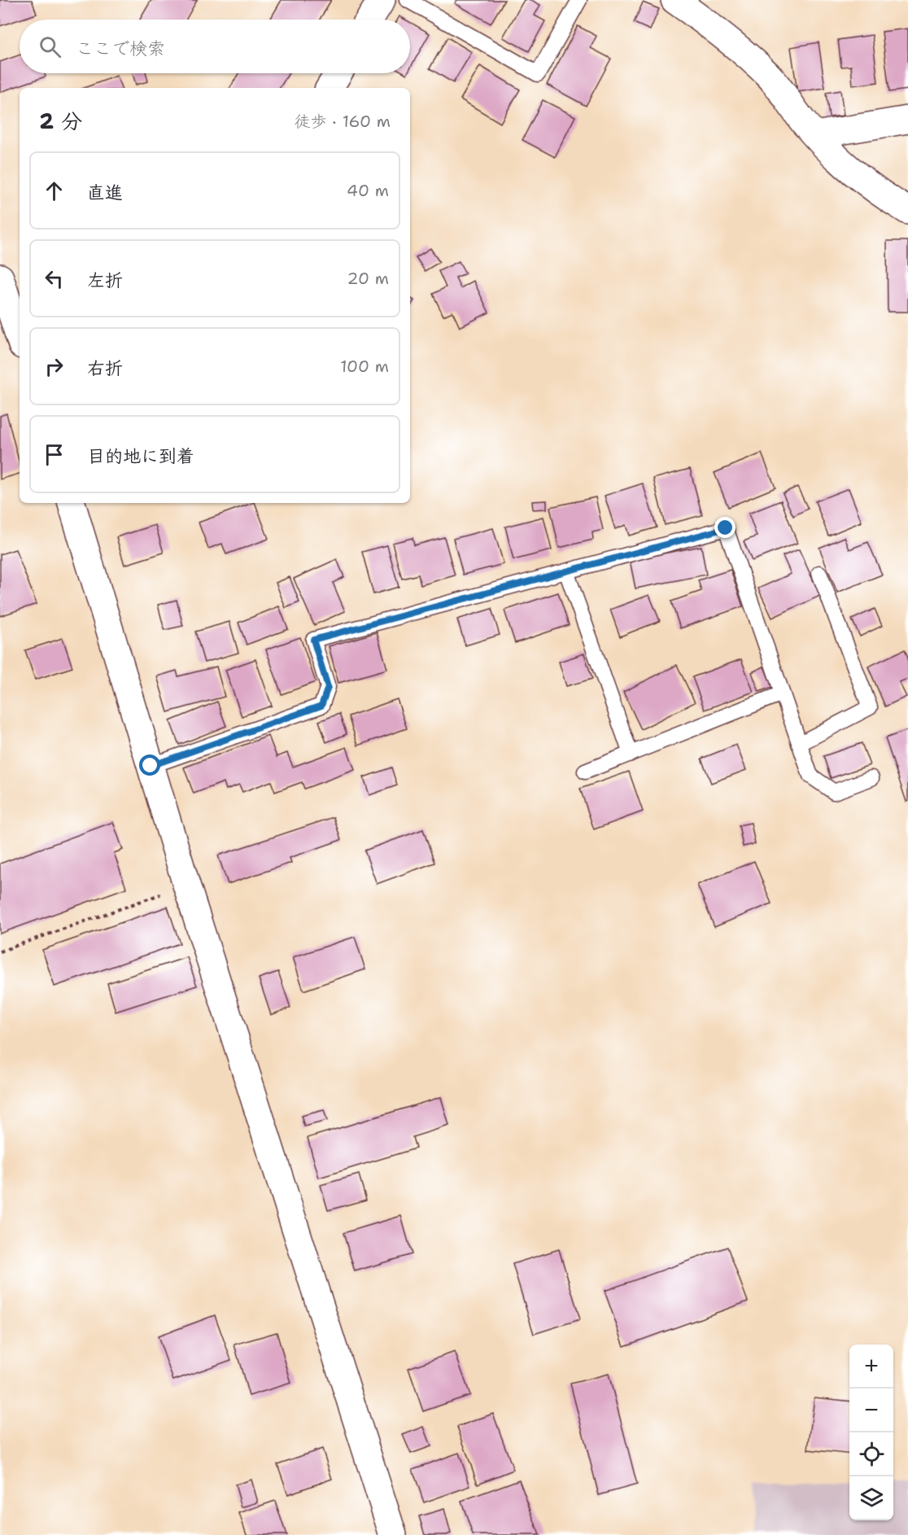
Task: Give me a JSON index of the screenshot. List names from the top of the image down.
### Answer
{
  "page": {
    "search": "ここで検索",
    "heading": ["2 分", "徒歩 · 160 m"],
    "list": [
      ["直進", "40 m"],
      ["左折", "20 m"],
      ["右折", "100 m"],
      "目的地に到着"
    ],
    "map_buttons": ["+", "−"]
  }
}
